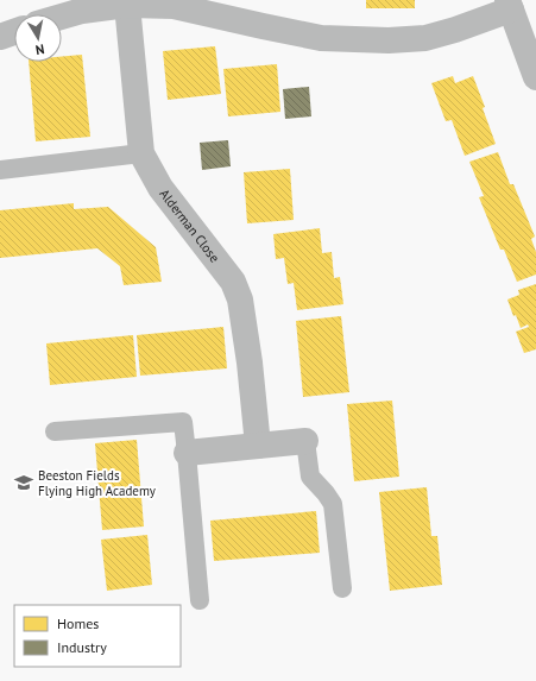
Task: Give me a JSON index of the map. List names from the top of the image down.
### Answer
{
  "streets": {
    "street": ["Alderman Close"]
  },
  "places": {
    "school or university": ["Beeston Fields Flying High Academy"]
  },
  "legend": ["Homes", "Industry"],
  "north": "bottom"
}
